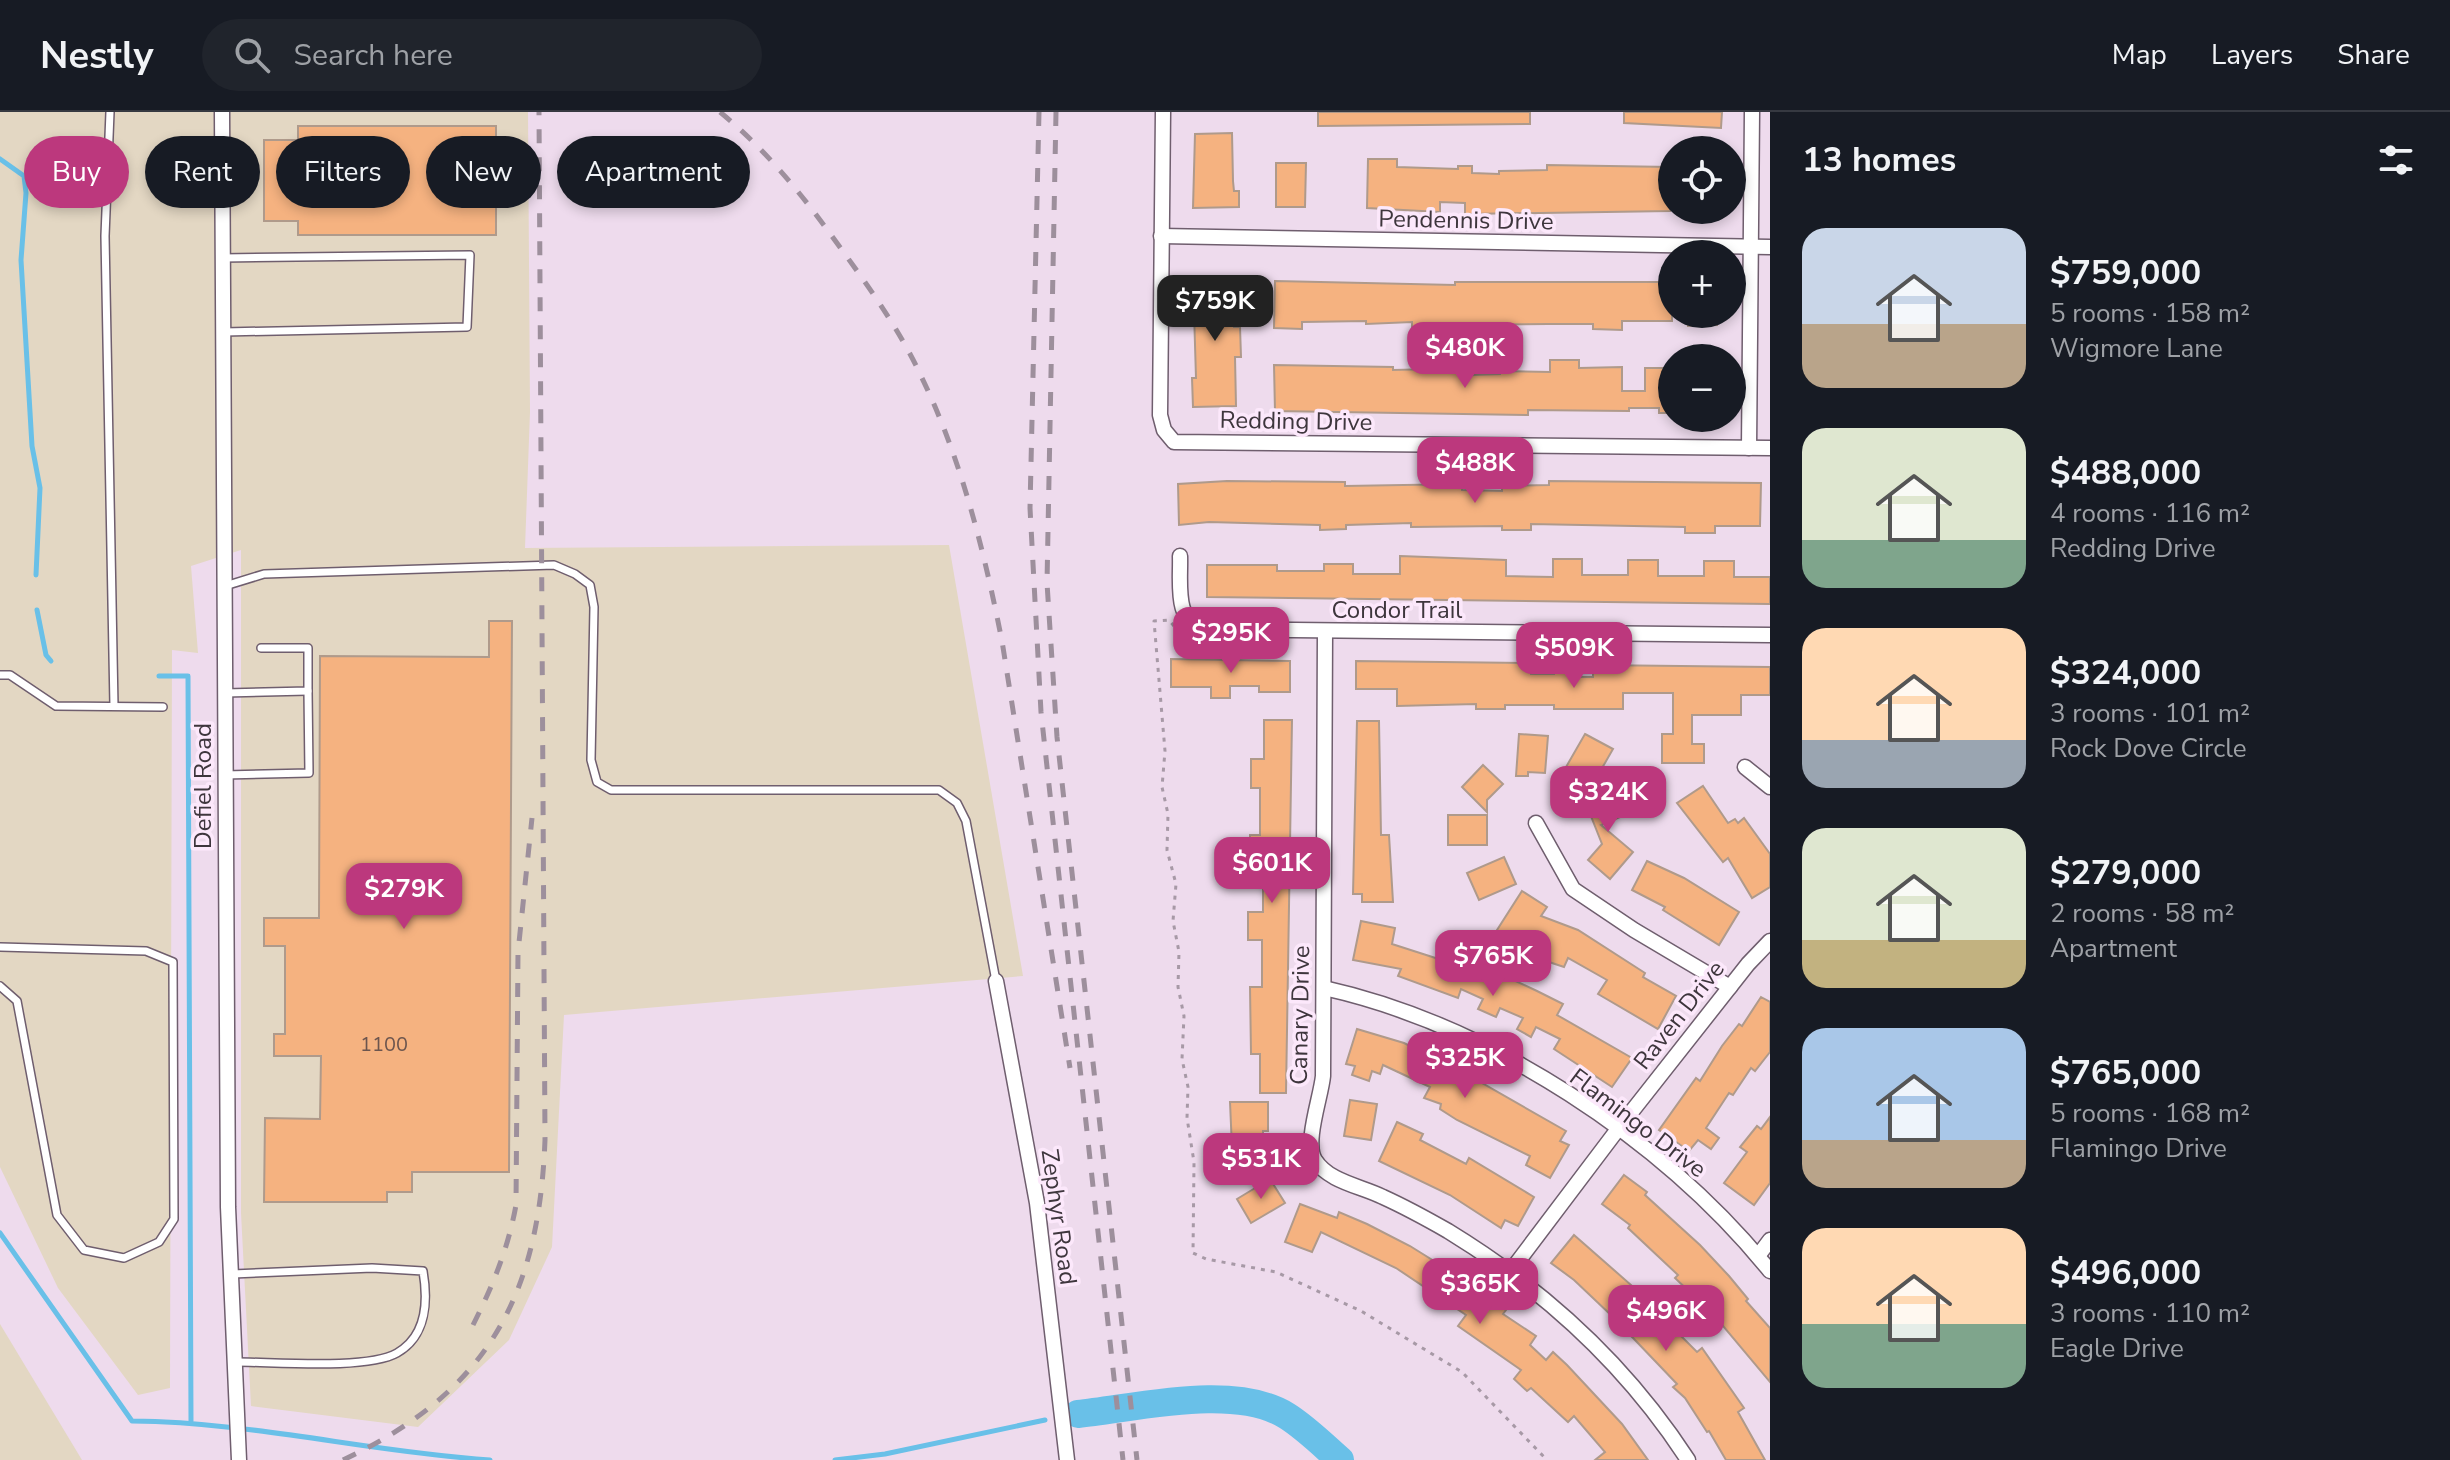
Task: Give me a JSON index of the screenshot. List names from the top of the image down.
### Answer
{
  "streets": {
    "street": [
      "Pendennis Drive",
      "Redding Drive",
      "Condor Trail",
      "Defiel Road",
      "Canary Drive",
      "Raven Drive",
      "Flamingo Drive",
      "Zephyr Road"
    ]
  },
  "crossings": [
    ["Pendennis Drive", "Redding Drive"],
    ["Condor Trail", "Canary Drive"],
    ["Canary Drive", "Raven Drive"],
    ["Canary Drive", "Flamingo Drive"],
    ["Raven Drive", "Flamingo Drive"]
  ],
  "house_numbers": ["1100"],
  "page": {
    "header": "Nestly",
    "search": "Search here",
    "nav": ["Map", "Layers", "Share"],
    "heading": "13 homes",
    "map_buttons": ["+", "−"],
    "chip": [
      "Buy",
      "Rent",
      "Filters",
      "New",
      "Apartment"
    ],
    "list": [
      {
        "name": "$759,000",
        "note": "5 rooms · 158 m² · Wigmore Lane"
      },
      {
        "name": "$488,000",
        "note": "4 rooms · 116 m² · Redding Drive"
      },
      {
        "name": "$324,000",
        "note": "3 rooms · 101 m² · Rock Dove Circle"
      },
      {
        "name": "$279,000",
        "note": "2 rooms · 58 m² · Apartment"
      },
      {
        "name": "$765,000",
        "note": "5 rooms · 168 m² · Flamingo Drive"
      },
      {
        "name": "$496,000",
        "note": "3 rooms · 110 m² · Eagle Drive"
      }
    ],
    "price": [
      "$759K",
      "$480K",
      "$488K",
      "$295K",
      "$509K",
      "$324K",
      "$601K",
      "$279K",
      "$765K",
      "$325K",
      "$531K",
      "$365K",
      "$496K"
    ]
  }
}
